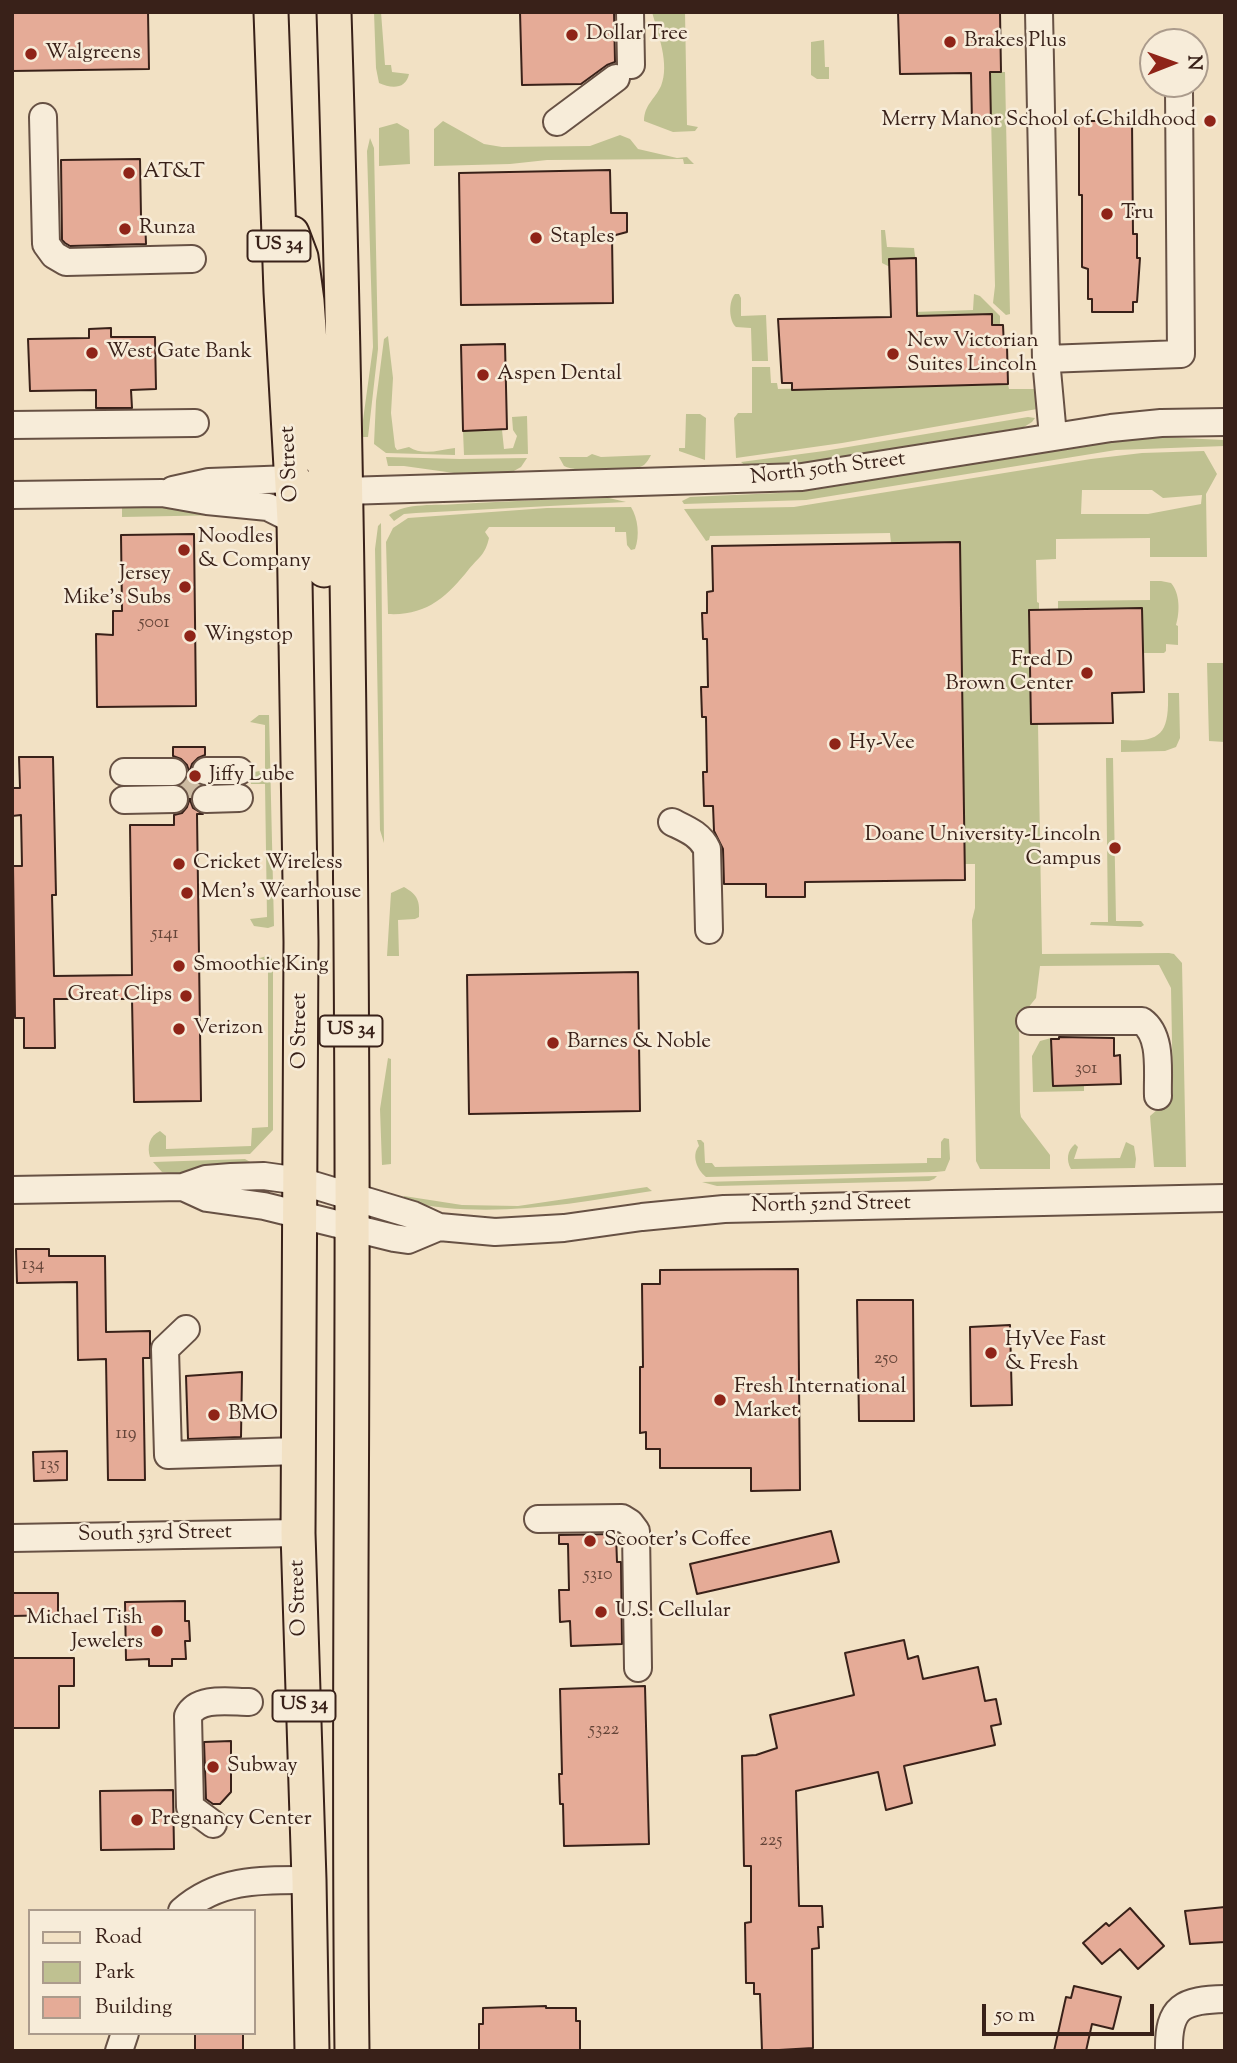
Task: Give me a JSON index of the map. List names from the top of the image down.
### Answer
{
  "streets": {
    "main road": ["US 34", "O Street"],
    "street": ["North 50th Street", "North 52nd Street", "South 53rd Street"]
  },
  "crossings": [
    ["US 34", "North 50th Street"],
    ["US 34", "North 52nd Street"],
    ["O Street", "North 52nd Street"],
    ["O Street", "South 53rd Street"]
  ],
  "places": [
    "Dollar Tree",
    "Brakes Plus",
    "Walgreens",
    "Merry Manor School of Childhood",
    "AT&T",
    "Tru",
    "Runza",
    "Staples",
    "West Gate Bank",
    "New Victorian Suites Lincoln",
    "Aspen Dental",
    "Noodles & Company",
    "Jersey Mike's Subs",
    "Wingstop",
    "Fred D Brown Center",
    "Hy-Vee",
    "Jiffy Lube",
    "Doane University-Lincoln Campus",
    "Cricket Wireless",
    "Men's Wearhouse",
    "Smoothie King",
    "Great Clips",
    "Verizon",
    "Barnes & Noble",
    "HyVee Fast & Fresh",
    "Fresh International Market",
    "BMO",
    "Scooter's Coffee",
    "U.S. Cellular",
    "Michael Tish Jewelers",
    "Subway",
    "Pregnancy Center"
  ],
  "house_numbers": [
    "5001",
    "5141",
    "301",
    "134",
    "250",
    "119",
    "135",
    "5310",
    "5322",
    "225"
  ],
  "legend": ["Road", "Park", "Building"],
  "scale_bar": "50 m",
  "north": "right"
}
